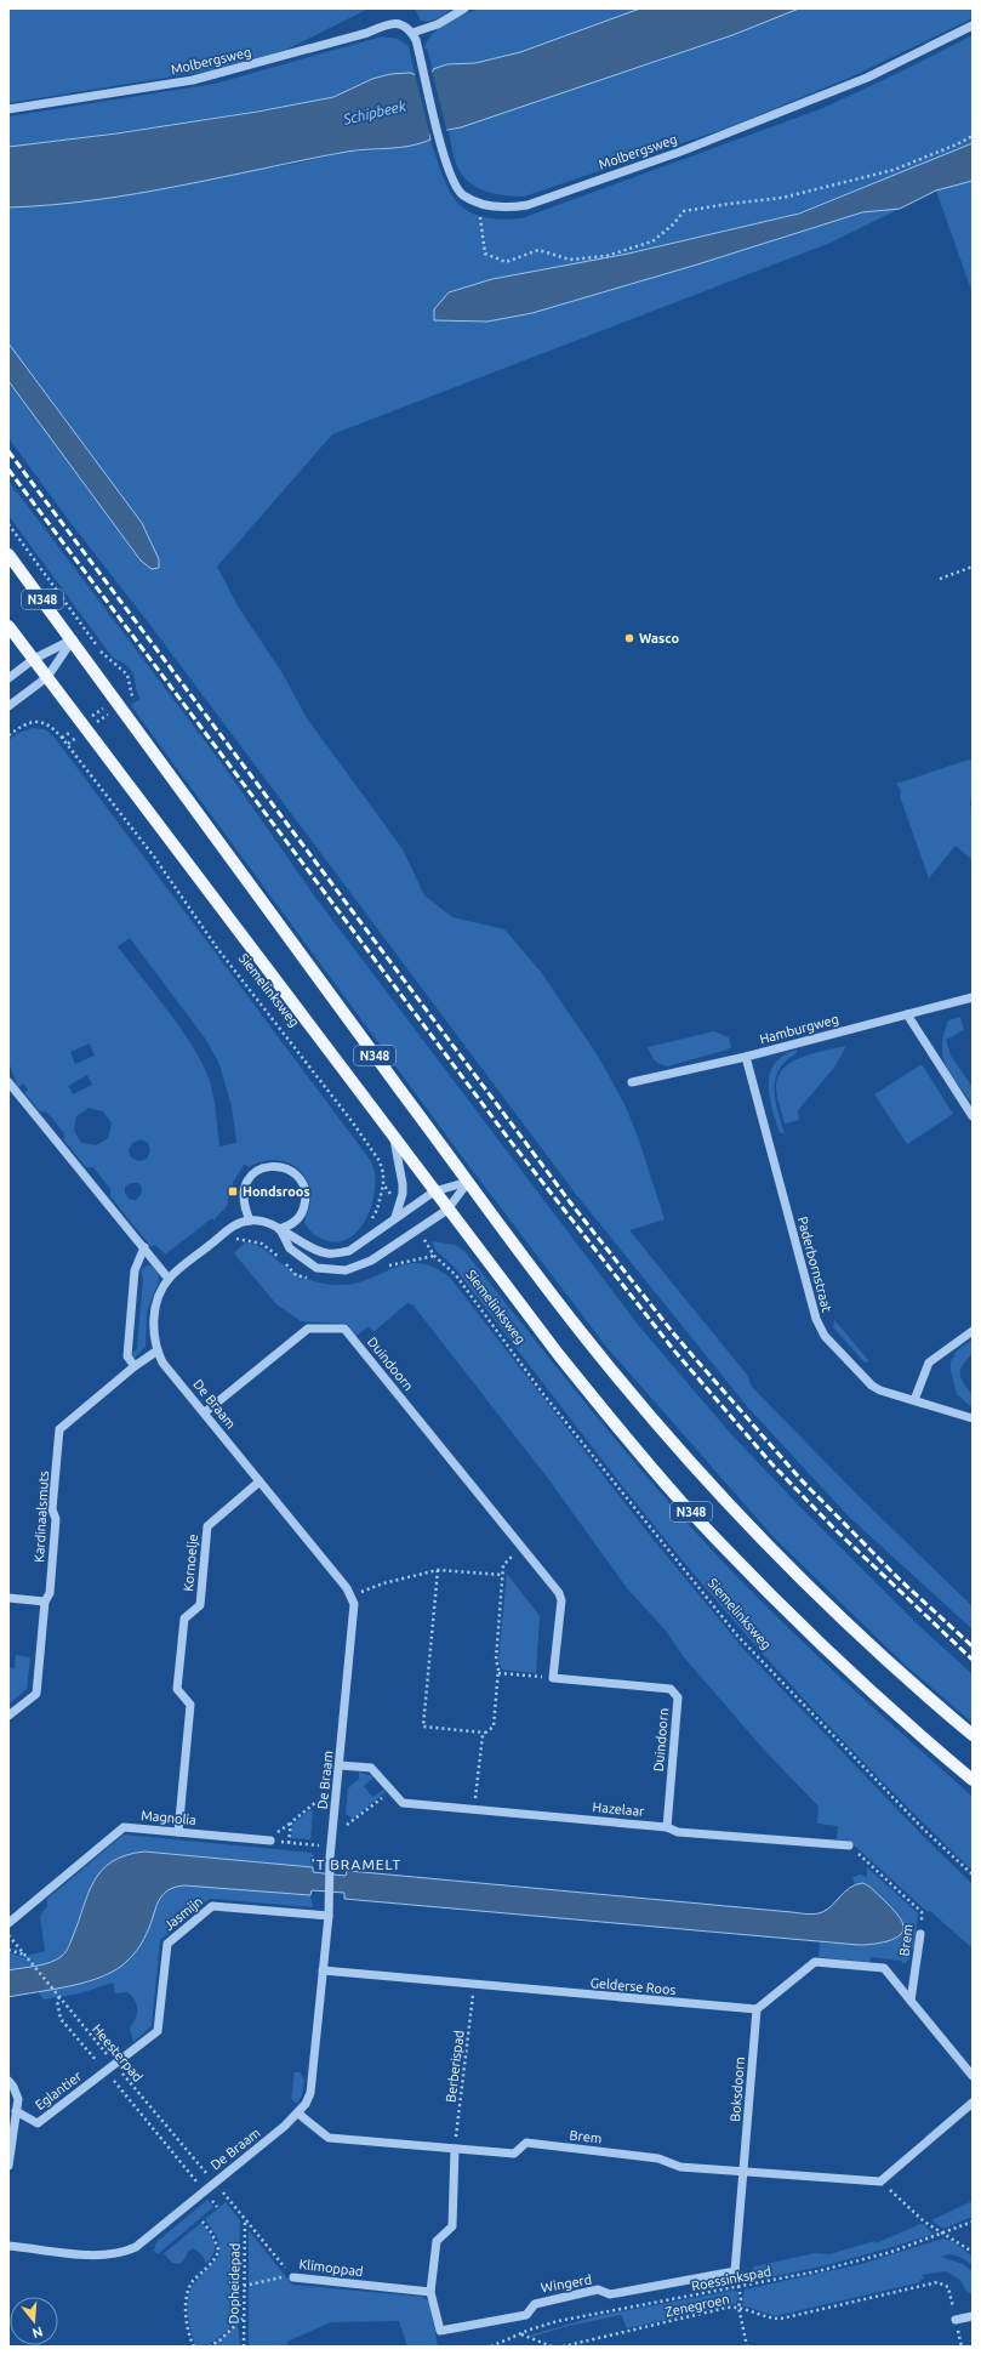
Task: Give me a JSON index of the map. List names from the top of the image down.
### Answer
{
  "streets": {
    "main road": ["N348", "Siemelinksweg"],
    "street": [
      "Molbergsweg",
      "Hamburgweg",
      "Paderbornstraat",
      "Duindoorn",
      "De Braam",
      "Kardinaalsmuts",
      "Kornoelje",
      "Hazelaar",
      "Magnolia",
      "Jasmijn",
      "Brem",
      "Gelderse Roos",
      "Boksdoorn",
      "Eglantier",
      "Klimoppad",
      "Wingerd"
    ],
    "path": [
      "Heesterpad",
      "Berberispad",
      "Roessinkspad",
      "Dopheidepad",
      "Zenegroen"
    ]
  },
  "crossings": [
    ["Hamburgweg", "Paderbornstraat"],
    ["Duindoorn", "De Braam"],
    ["Duindoorn", "Hazelaar"],
    ["De Braam", "Kardinaalsmuts"],
    ["De Braam", "Kornoelje"],
    ["De Braam", "Hazelaar"],
    ["De Braam", "Jasmijn"],
    ["De Braam", "Brem"],
    ["De Braam", "Gelderse Roos"],
    ["De Braam", "Heesterpad"],
    ["De Braam", "Klimoppad"],
    ["Kornoelje", "Magnolia"],
    ["Hazelaar", "Brem"],
    ["Jasmijn", "Heesterpad"],
    ["Jasmijn", "Eglantier"],
    ["Brem", "Berberispad"],
    ["Brem", "Boksdoorn"],
    ["Brem", "Wingerd"],
    ["Gelderse Roos", "Berberispad"],
    ["Gelderse Roos", "Boksdoorn"],
    ["Heesterpad", "Eglantier"],
    ["Heesterpad", "Klimoppad"],
    ["Berberispad", "Wingerd"],
    ["Boksdoorn", "Wingerd"],
    ["Klimoppad", "Dopheidepad"],
    ["Klimoppad", "Wingerd"]
  ],
  "districts": ["'T BRAMELT"],
  "water": ["Schipbeek"],
  "places": {
    "other": ["Wasco"],
    "transit": ["Hondsroos"]
  },
  "north": "bottom"
}
